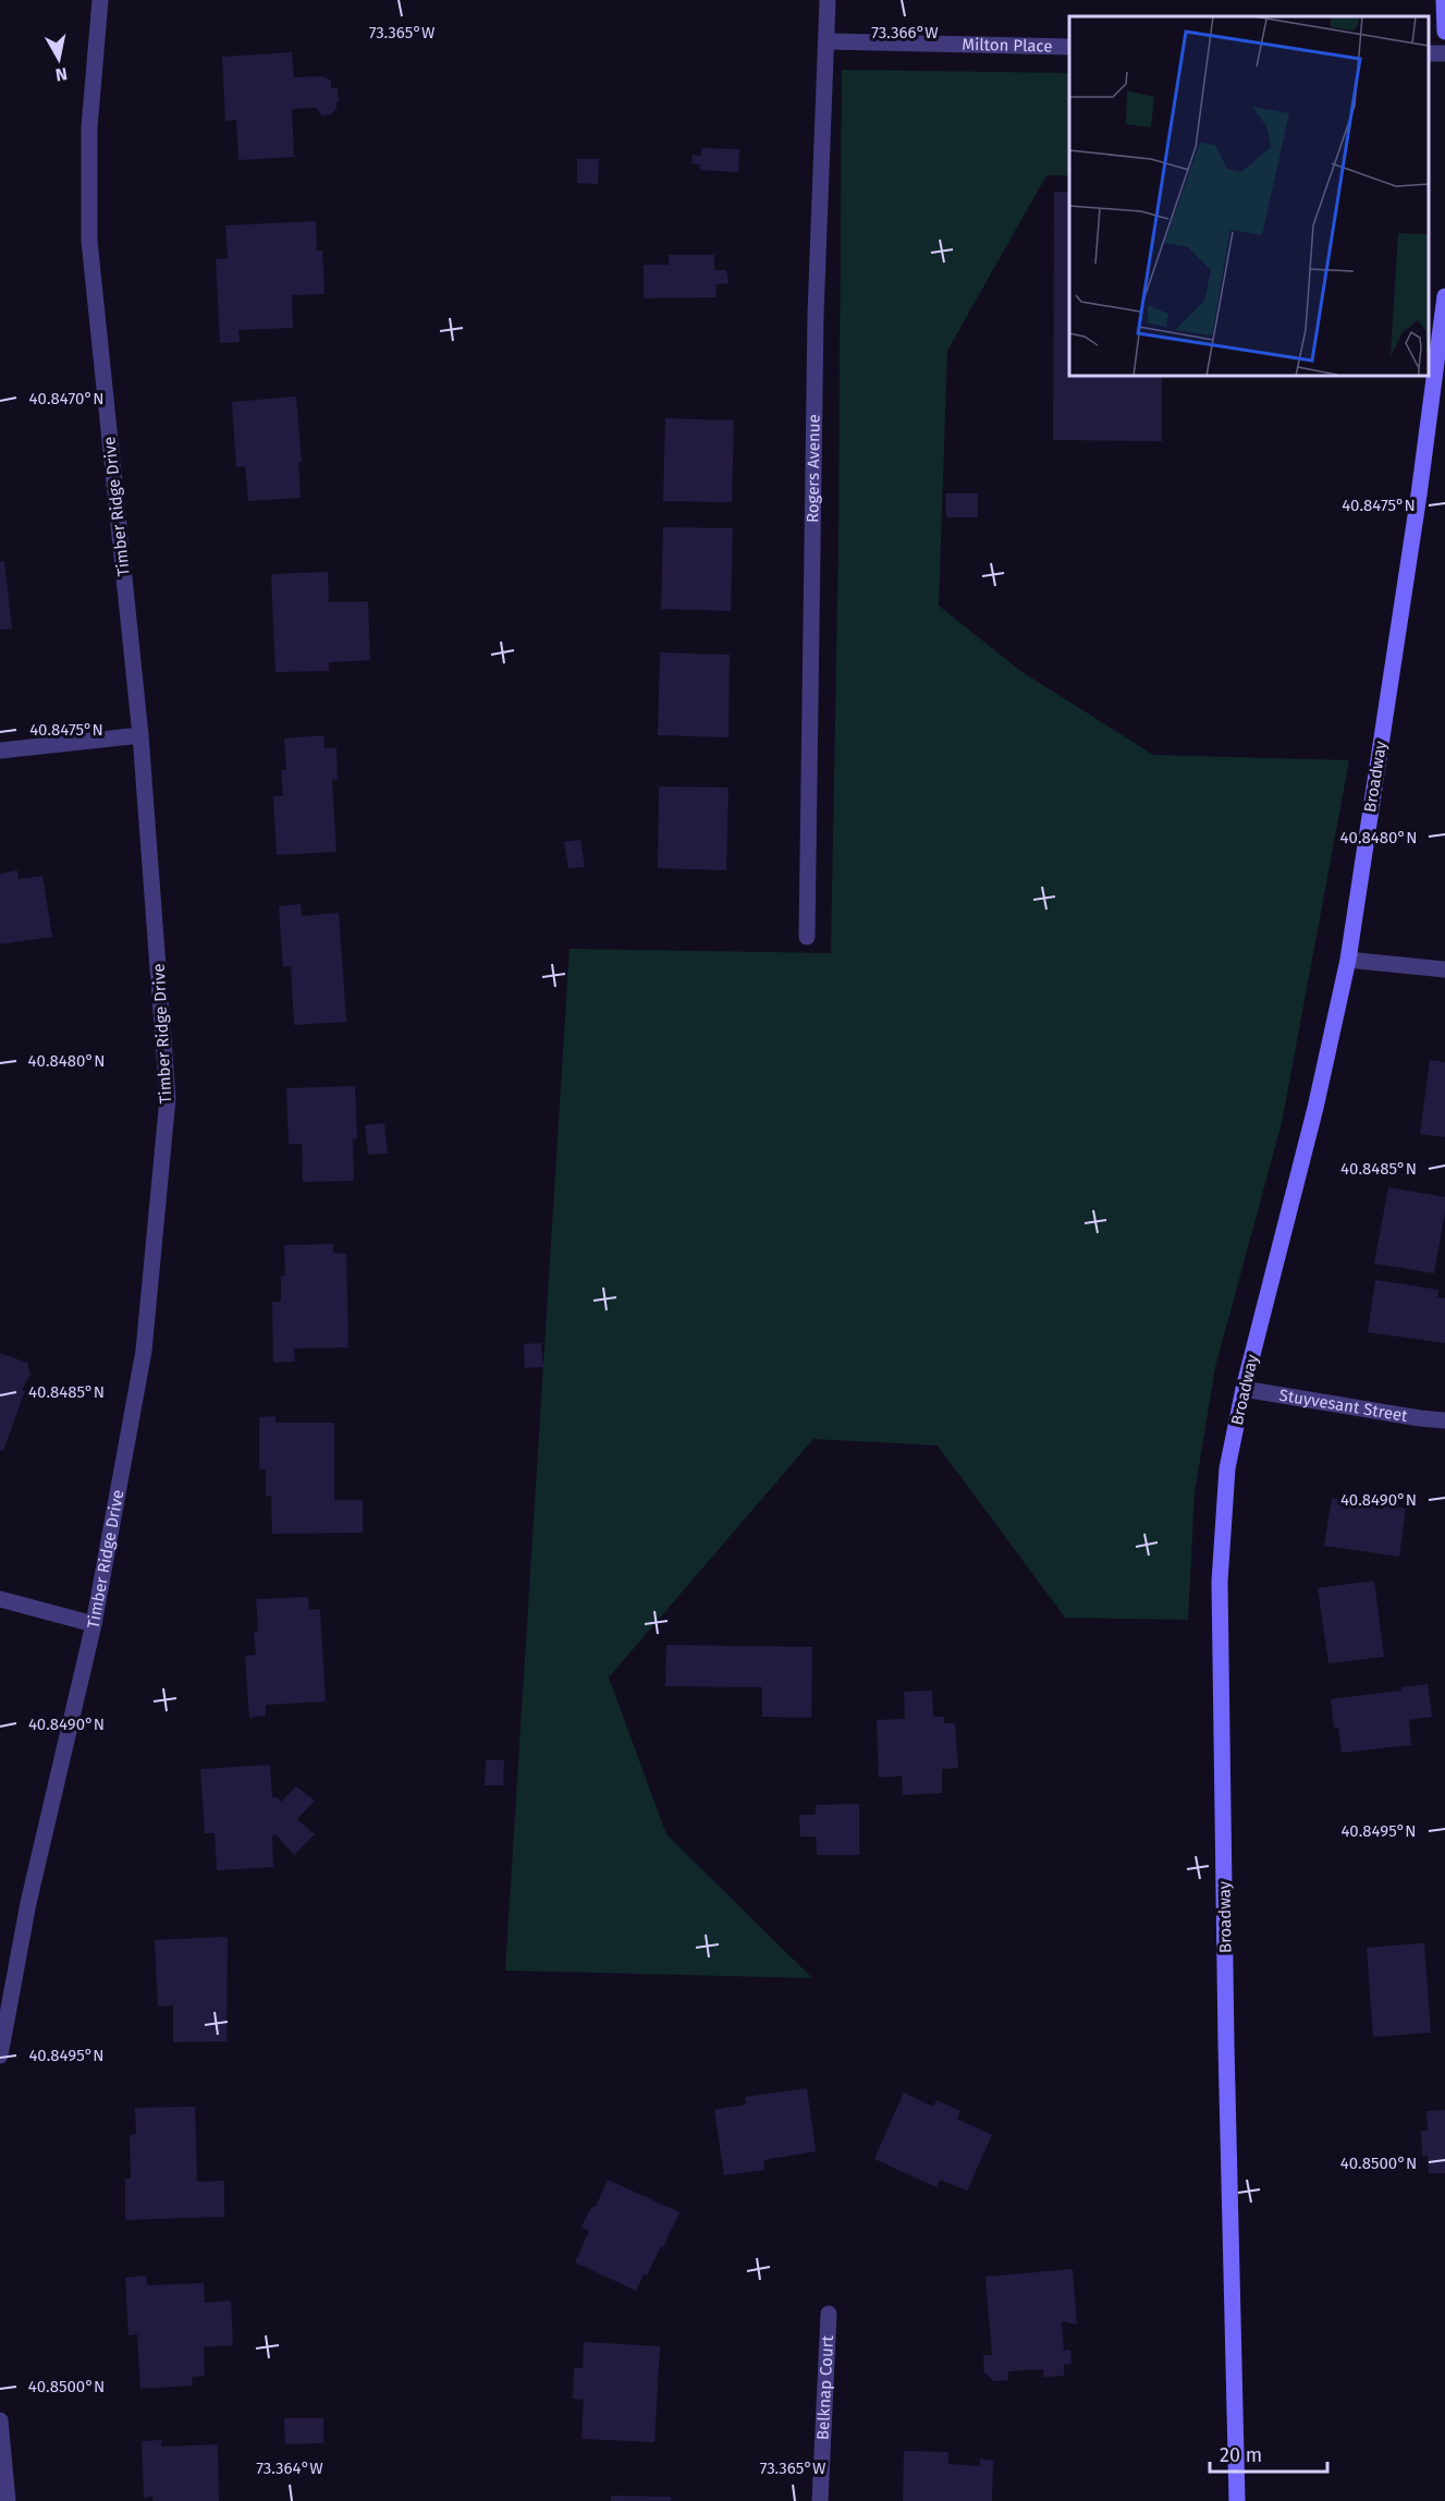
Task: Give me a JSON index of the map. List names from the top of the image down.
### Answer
{
  "streets": {
    "main road": ["Broadway"],
    "street": [
      "Milton Place",
      "Rogers Avenue",
      "Timber Ridge Drive",
      "Stuyvesant Street",
      "Belknap Court"
    ]
  },
  "crossings": [
    ["Milton Place", "Rogers Avenue"],
    ["Broadway", "Stuyvesant Street"]
  ],
  "scale_bar": "20 m",
  "north": "bottom",
  "coordinates": [
    "73.365°W",
    "73.366°W",
    "40.8470°N",
    "40.8475°N",
    "40.8480°N",
    "40.8485°N",
    "40.8490°N",
    "40.8495°N",
    "40.8500°N",
    "73.364°W"
  ]
}
